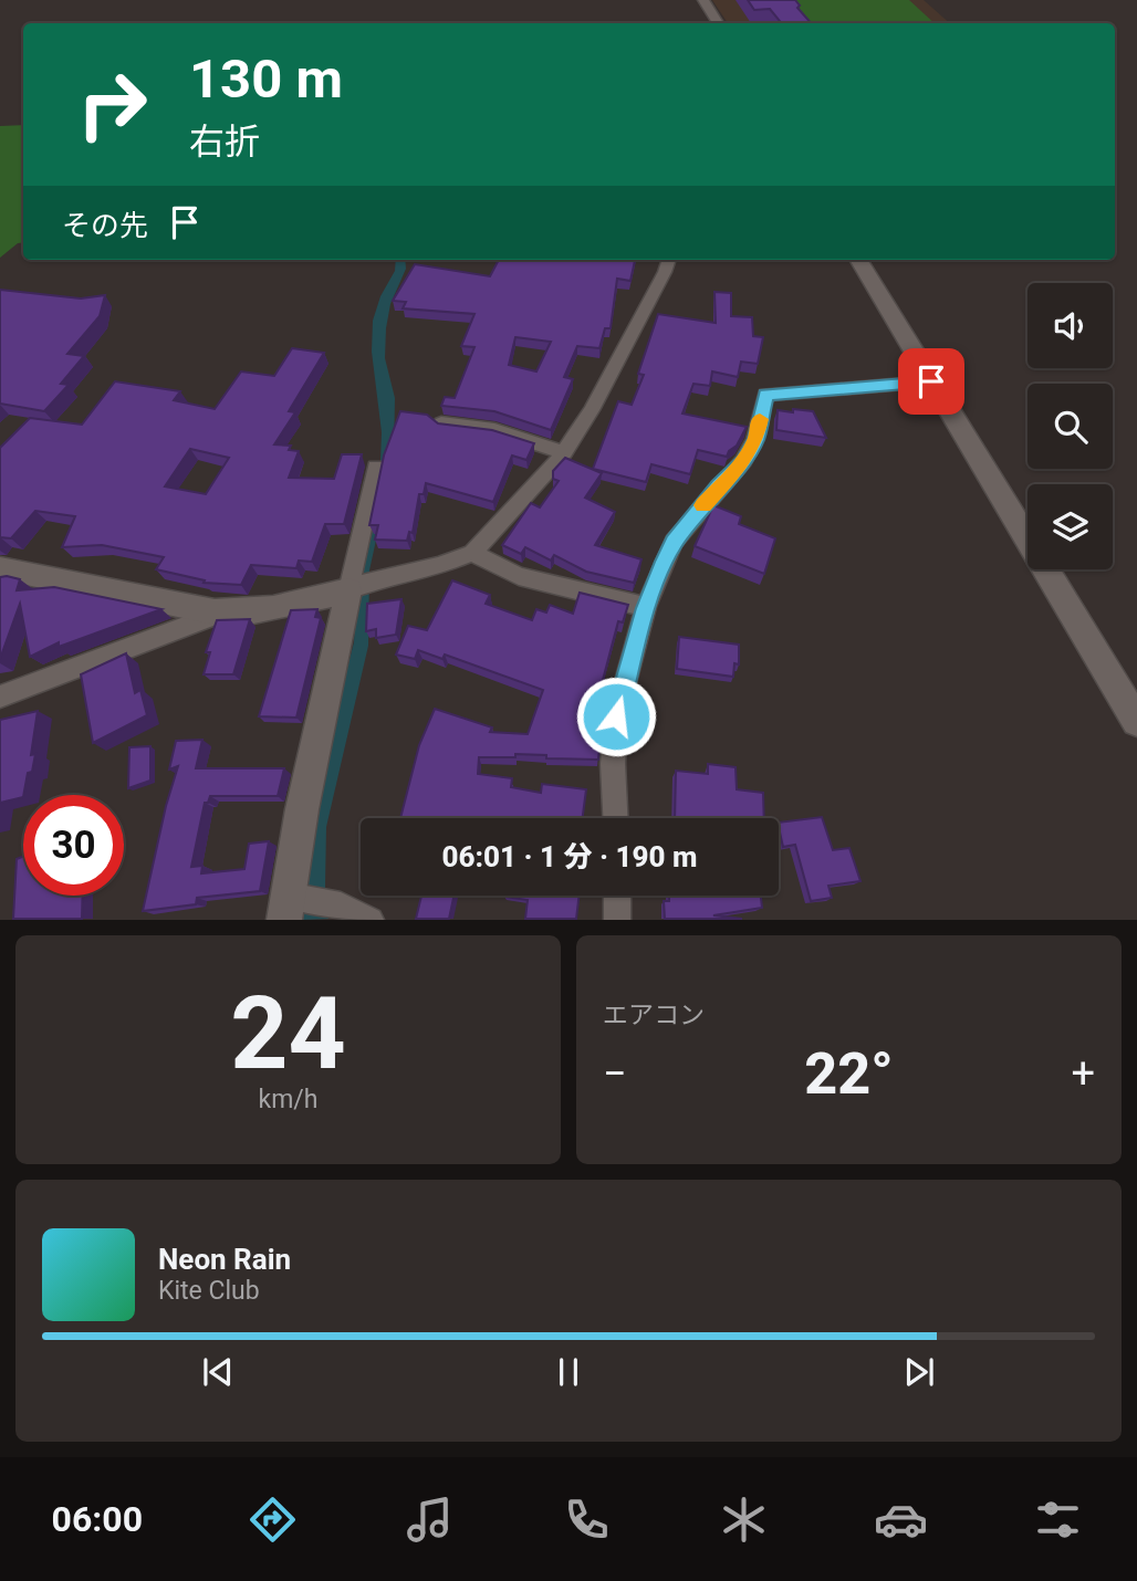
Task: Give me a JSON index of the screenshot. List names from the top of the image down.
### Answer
{
  "page": {
    "turn": ["130 m", "右折"],
    "then": "その先",
    "limit": "30",
    "trip": "06:01 · 1 分 · 190 m",
    "tile": [
      ["24", "km/h"],
      "エアコン"
    ],
    "heat": ["−", "22°", "+"],
    "song": ["Neon Rain", "Kite Club"],
    "tabs": "06:00"
  }
}
